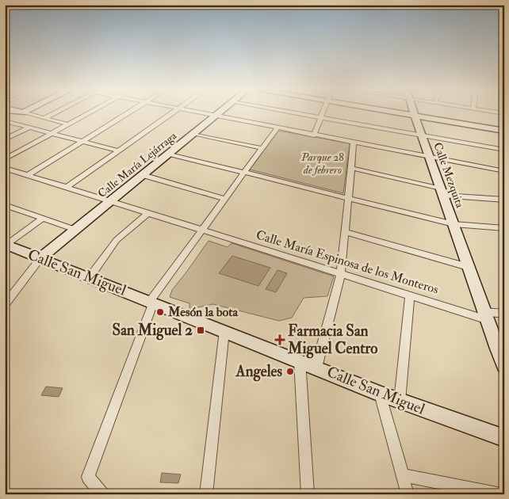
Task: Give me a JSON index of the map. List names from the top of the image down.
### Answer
{
  "streets": {
    "street": [
      "Calle María Lejárraga",
      "Calle Mezquita",
      "Calle María Espinosa de los Monteros",
      "Calle San Miguel"
    ]
  },
  "crossings": [
    ["Calle María Lejárraga", "Calle María Espinosa de los Monteros"],
    ["Calle María Lejárraga", "Calle San Miguel"],
    ["Calle Mezquita", "Calle María Espinosa de los Monteros"]
  ],
  "parks": ["Parque 28 de febrero"],
  "places": {
    "other": ["Mesón la bota", "Angeles"],
    "transit": ["San Miguel 2"],
    "health": ["Farmacia San Miguel Centro"]
  }
}
